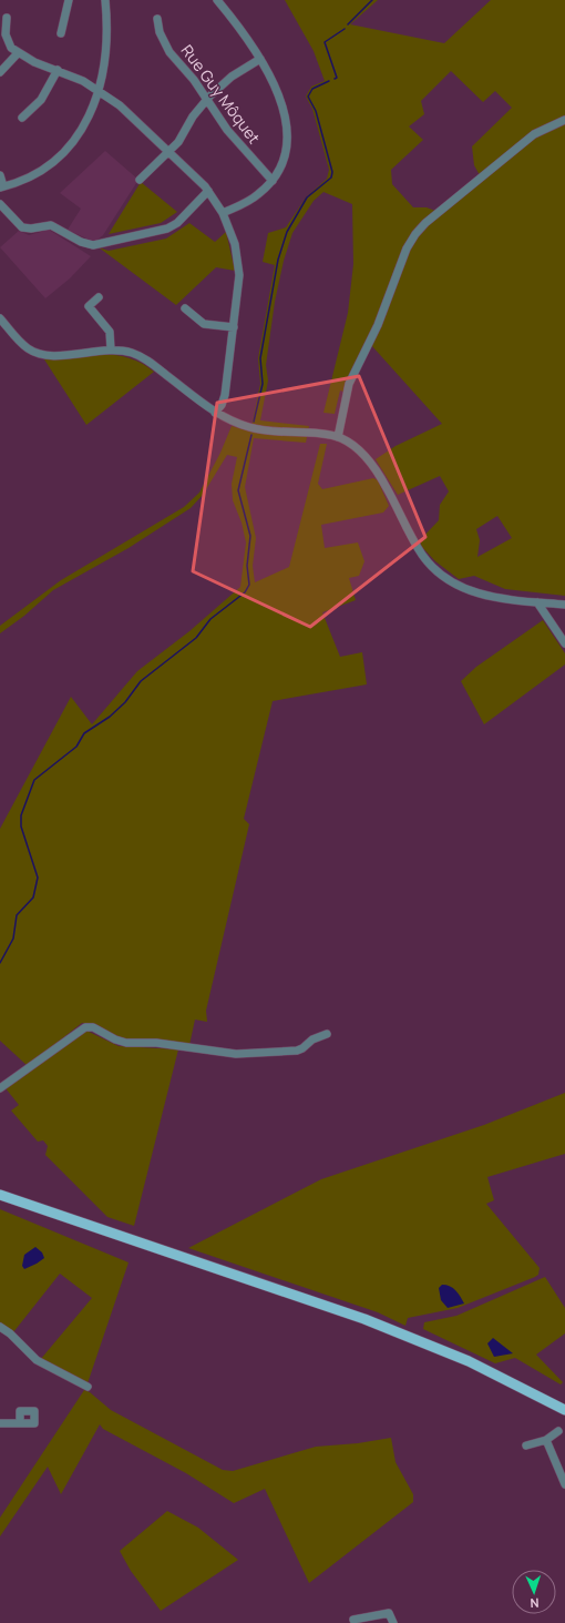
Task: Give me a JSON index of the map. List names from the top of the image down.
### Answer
{
  "streets": {
    "street": ["Rue Guy Môquet"]
  },
  "north": "bottom"
}
